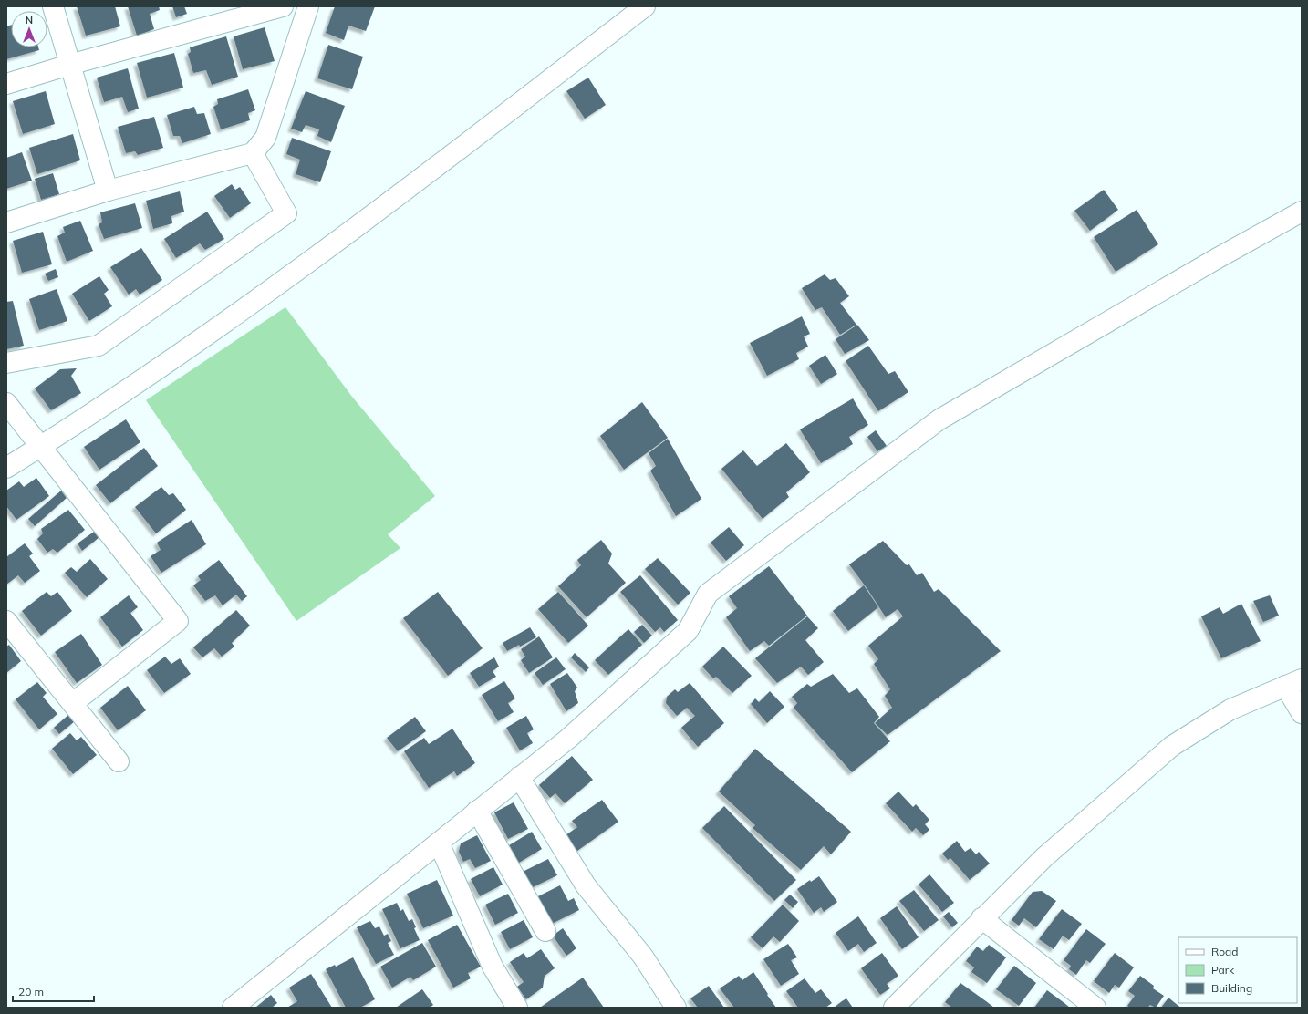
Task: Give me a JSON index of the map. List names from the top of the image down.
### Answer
{
  "legend": ["Road", "Park", "Building"],
  "scale_bar": "20 m",
  "north": "top"
}
